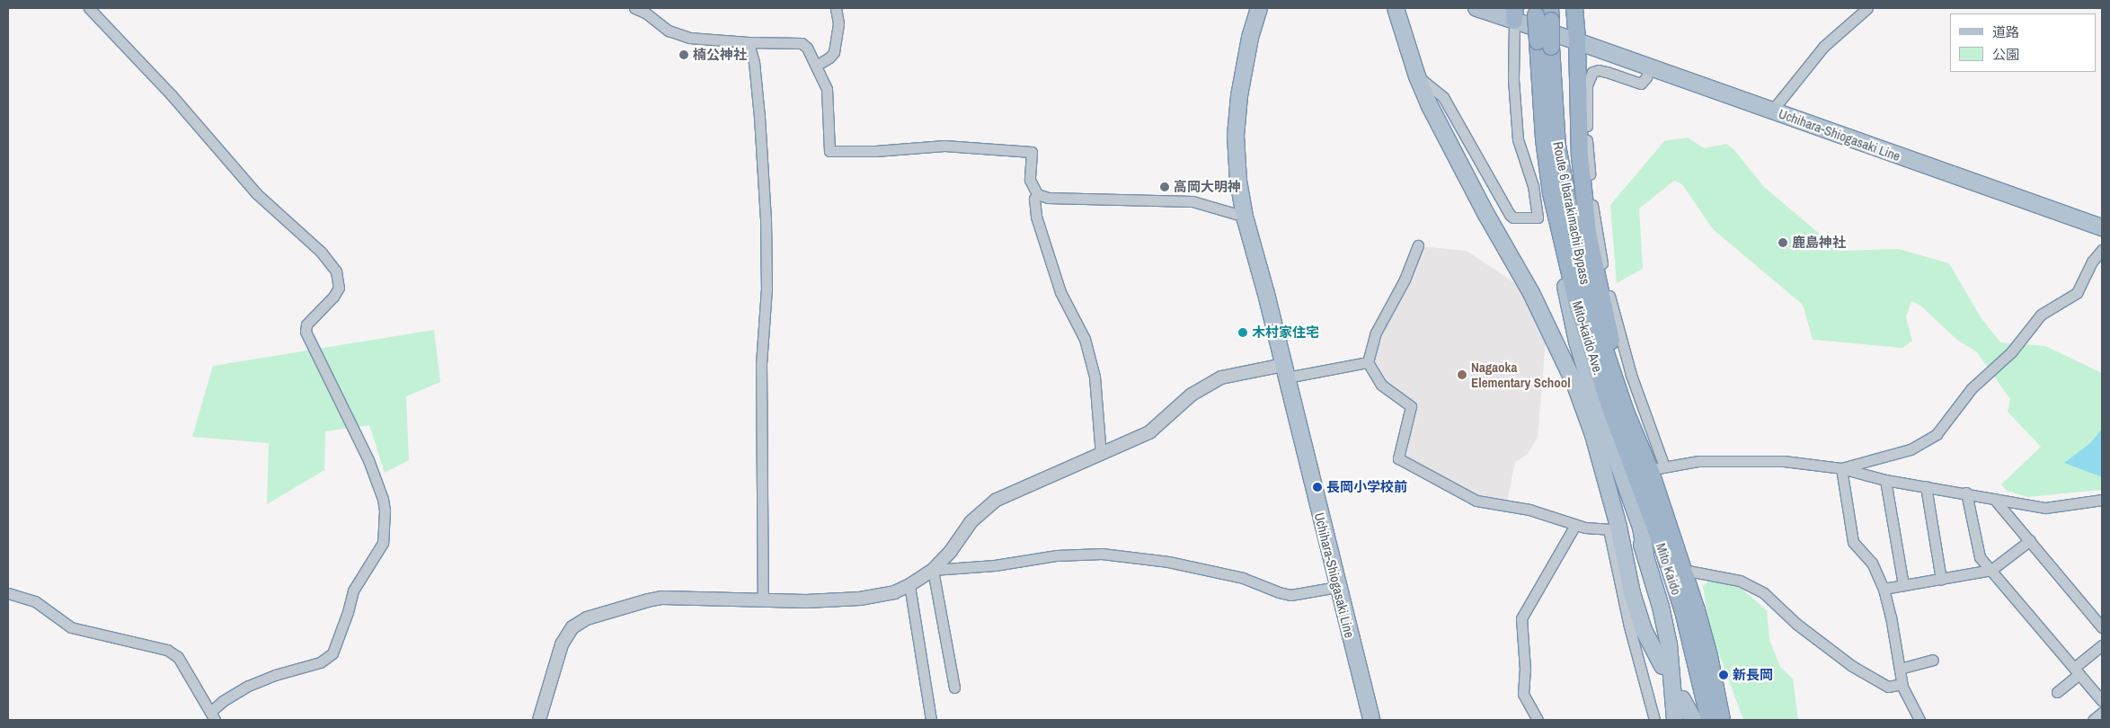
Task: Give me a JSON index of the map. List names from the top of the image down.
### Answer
{
  "streets": {
    "highway": ["Route 6 Ibarakimachi Bypass", "Mito-kaido Ave."],
    "main road": ["Uchihara-Shiogasaki Line"]
  },
  "crossings": [
    ["Route 6 Ibarakimachi Bypass", "Mito-kaido Ave."]
  ],
  "places": [
    "楠公神社",
    "高岡大明神",
    "鹿島神社",
    "木村家住宅",
    "Nagaoka Elementary School",
    "長岡小学校前",
    "新長岡"
  ],
  "legend": ["道路", "公園"]
}
